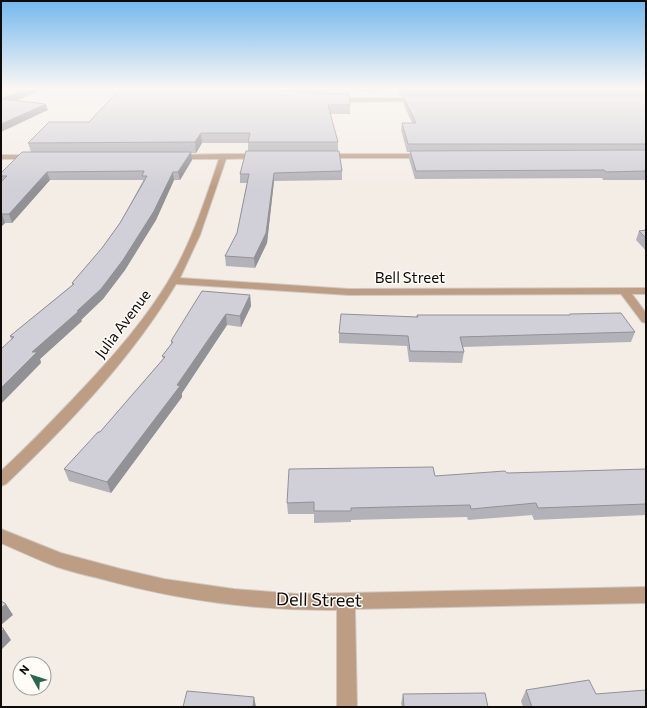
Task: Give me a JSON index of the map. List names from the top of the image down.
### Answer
{
  "streets": {
    "street": ["Bell Street", "Julia Avenue", "Dell Street"]
  },
  "crossings": [
    ["Bell Street", "Julia Avenue"]
  ],
  "north": "top left"
}
